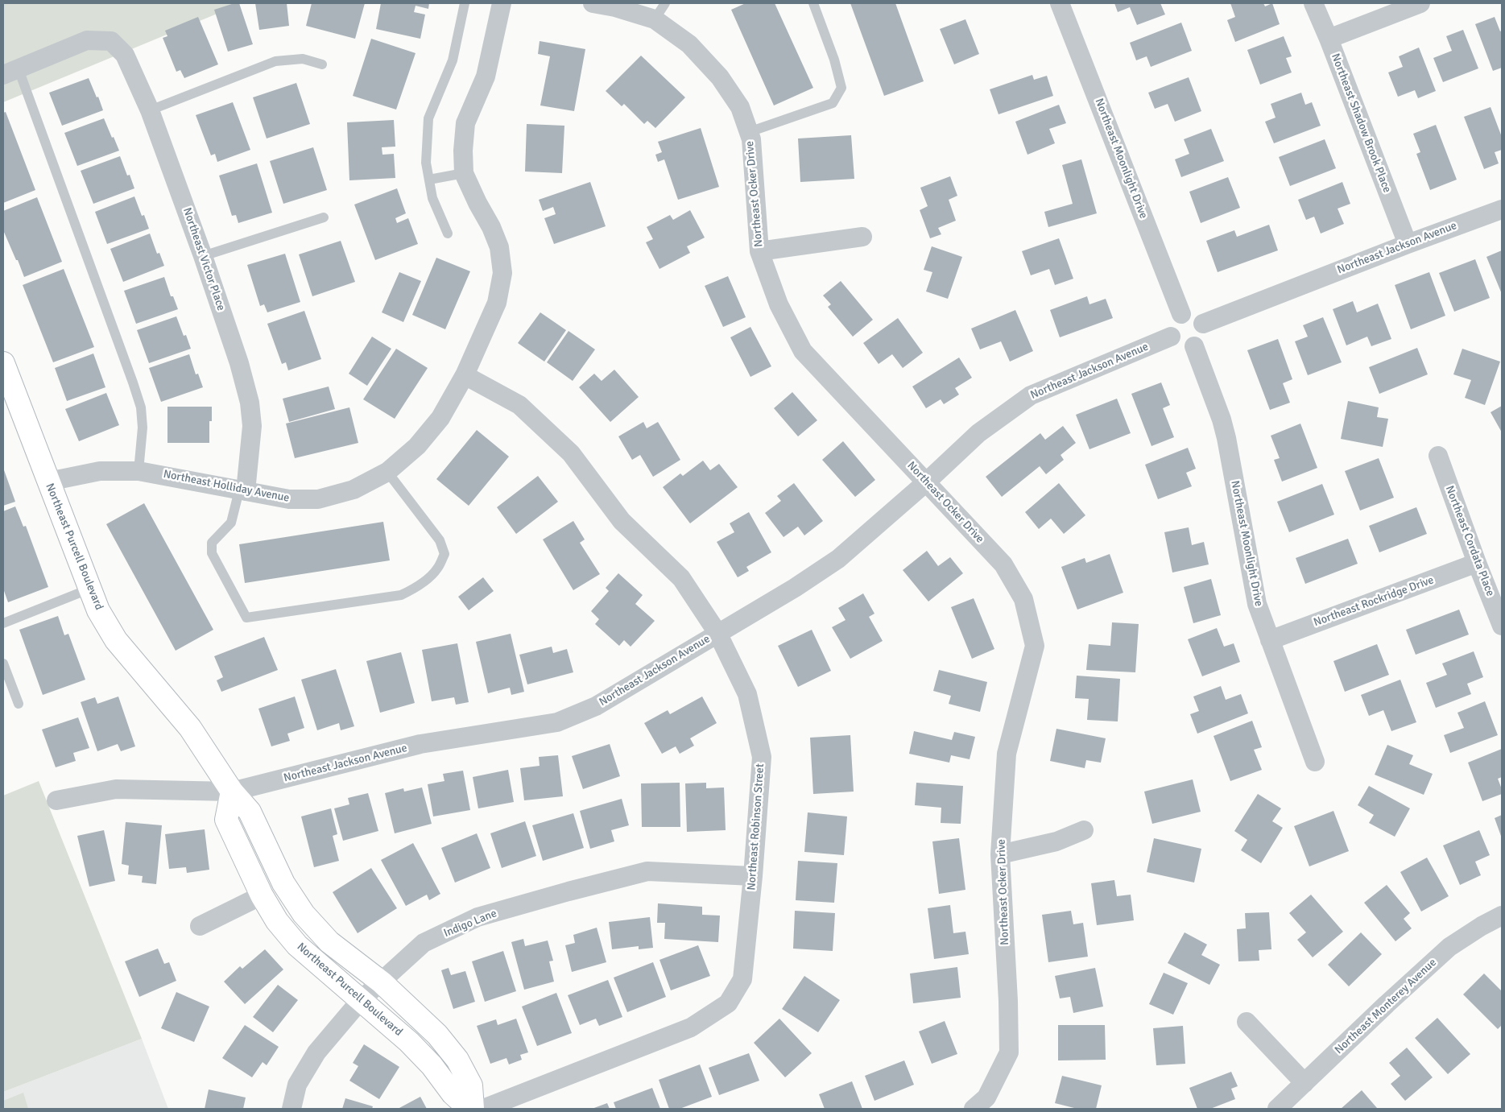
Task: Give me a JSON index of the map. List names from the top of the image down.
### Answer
{
  "streets": {
    "street": [
      "Northeast Shadow Brook Place",
      "Northeast Moonlight Drive",
      "Northeast Ocker Drive",
      "Northeast Jackson Avenue",
      "Northeast Victor Place",
      "Northeast Holliday Avenue",
      "Northeast Cordata Place",
      "Northeast Purcell Boulevard",
      "Northeast Rockridge Drive",
      "Northeast Robinson Street",
      "Indigo Lane",
      "Northeast Monterey Avenue"
    ]
  },
  "crossings": [
    ["Northeast Shadow Brook Place", "Northeast Jackson Avenue"],
    ["Northeast Moonlight Drive", "Northeast Jackson Avenue"],
    ["Northeast Moonlight Drive", "Northeast Rockridge Drive"],
    ["Northeast Ocker Drive", "Northeast Jackson Avenue"],
    ["Northeast Jackson Avenue", "Northeast Purcell Boulevard"],
    ["Northeast Jackson Avenue", "Northeast Robinson Street"],
    ["Northeast Victor Place", "Northeast Holliday Avenue"],
    ["Northeast Holliday Avenue", "Northeast Purcell Boulevard"],
    ["Northeast Holliday Avenue", "Northeast Robinson Street"],
    ["Northeast Cordata Place", "Northeast Rockridge Drive"],
    ["Northeast Purcell Boulevard", "Indigo Lane"],
    ["Northeast Robinson Street", "Indigo Lane"]
  ]
}
